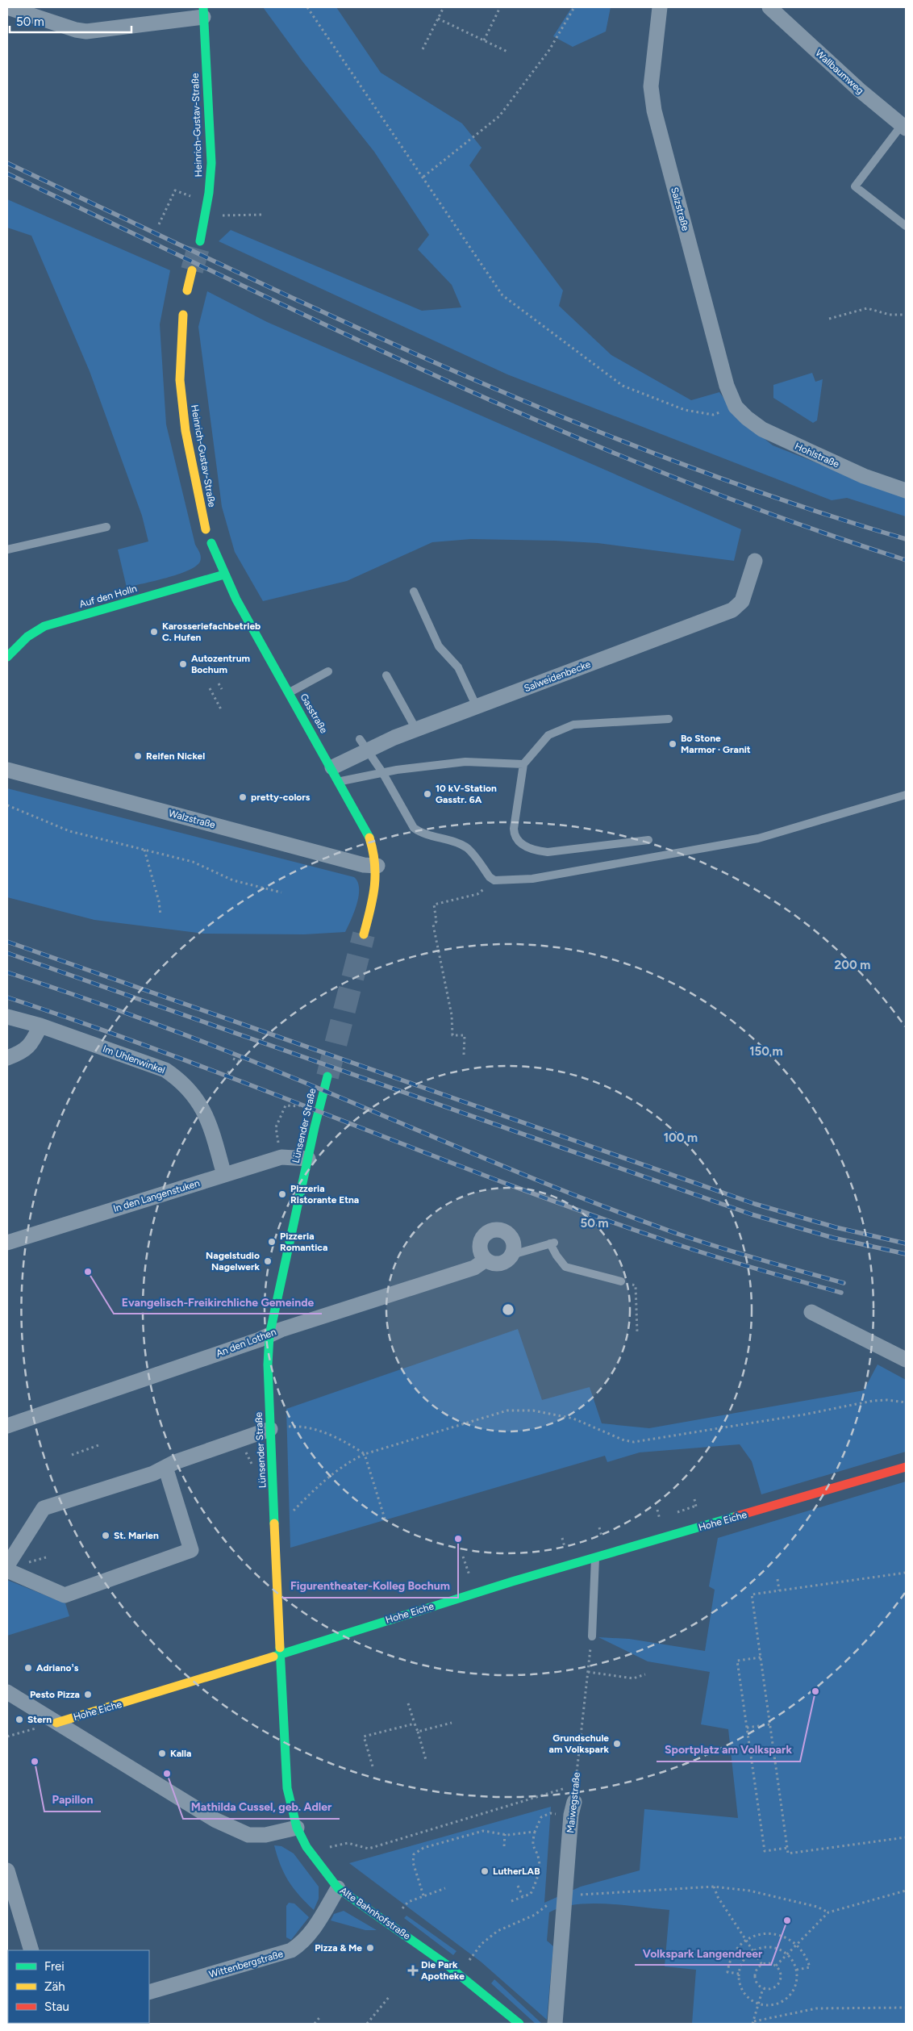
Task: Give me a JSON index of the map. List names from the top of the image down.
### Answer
{
  "streets": {
    "street": [
      "Wallbaumweg",
      "Heinrich-Gustav-Straße",
      "Salzstraße",
      "Hohlstraße",
      "Auf den Holln",
      "Salweidenbecke",
      "Gasstraße",
      "Walzstraße",
      "Im Uhlenwinkel",
      "Lünsender Straße",
      "In den Langenstuken",
      "An den Lothen",
      "Hohe Eiche",
      "Maiwegstraße",
      "Alte Bahnhofstraße",
      "Wittenbergstraße"
    ]
  },
  "crossings": [
    ["Salzstraße", "Hohlstraße"],
    ["Auf den Holln", "Gasstraße"],
    ["Salweidenbecke", "Gasstraße"],
    ["Gasstraße", "Walzstraße"],
    ["Im Uhlenwinkel", "In den Langenstuken"],
    ["Lünsender Straße", "In den Langenstuken"],
    ["Lünsender Straße", "An den Lothen"],
    ["Lünsender Straße", "Hohe Eiche"],
    ["Lünsender Straße", "Alte Bahnhofstraße"],
    ["Alte Bahnhofstraße", "Wittenbergstraße"]
  ],
  "places": {
    "other": [
      "Karosseriefachbetrieb C. Hufen",
      "Autozentrum Bochum",
      "Bo Stone Marmor · Granit",
      "Reifen Nickel",
      "10 kV-Station Gasstr. 6A",
      "pretty-colors",
      "Pizzeria Ristorante Etna",
      "Pizzeria Romantica",
      "Nagelstudio Nagelwerk",
      "Evangelisch-Freikirchliche Gemeinde",
      "St. Marien",
      "Figurentheater-Kolleg Bochum",
      "Adrianoʼs",
      "Sportplatz am Volkspark",
      "Pesto Pizza",
      "Stern",
      "Grundschule am Volkspark",
      "Kalla",
      "Papillon",
      "Mathilda Cussel, geb. Adler",
      "LutherLAB",
      "Volkspark Langendreer",
      "Pizza & Me"
    ],
    "health": ["Die Park Apotheke"]
  },
  "legend": ["Frei", "Zäh", "Stau"],
  "scale_bar": "50 m",
  "rings": [
    "200 m",
    "150 m",
    "100 m",
    "50 m"
  ]
}
